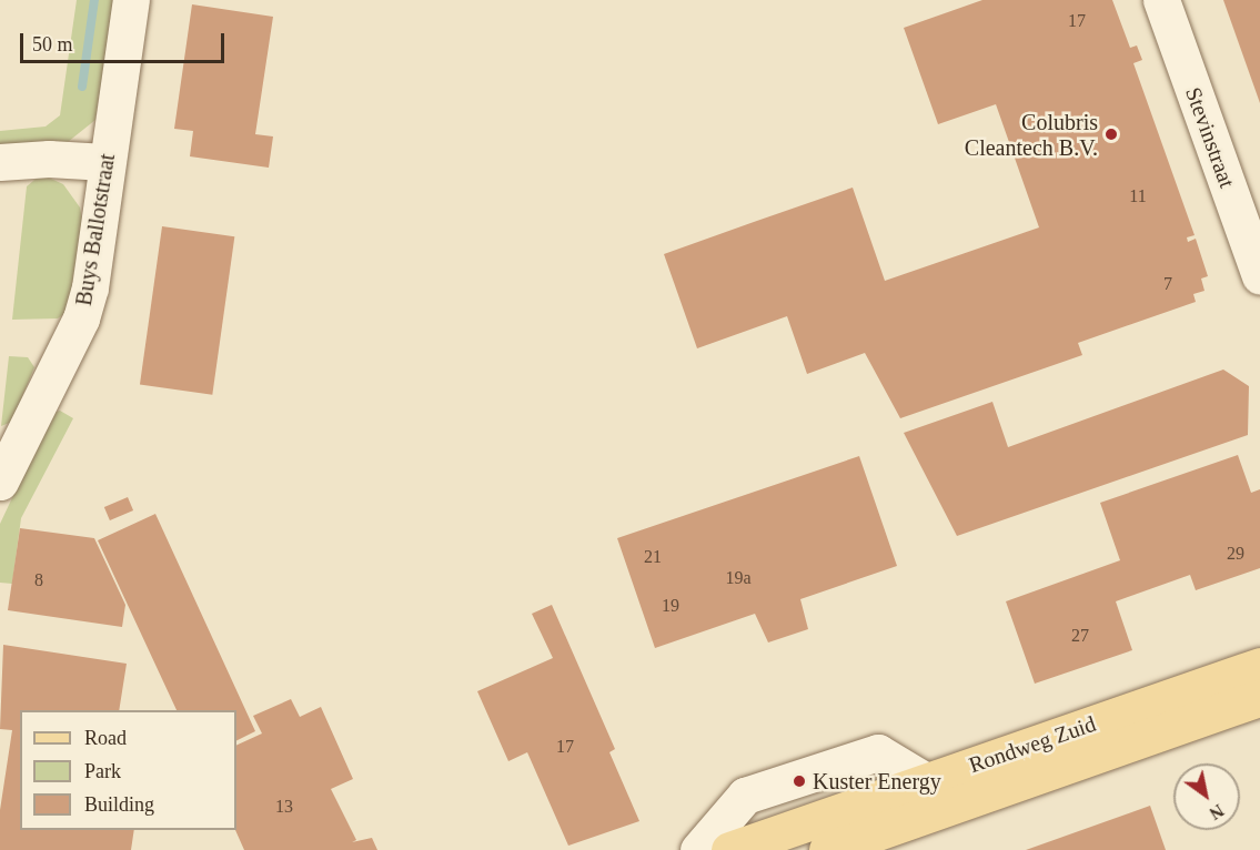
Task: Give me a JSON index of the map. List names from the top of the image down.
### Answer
{
  "streets": {
    "main road": ["Rondweg Zuid"],
    "street": ["Stevinstraat", "Buys Ballotstraat"]
  },
  "places": ["Colubris Cleantech B.V.", "Kuster Energy"],
  "house_numbers": [
    "17",
    "11",
    "7",
    "29",
    "21",
    "19a",
    "8",
    "19",
    "27",
    "17",
    "13"
  ],
  "legend": ["Road", "Park", "Building"],
  "scale_bar": "50 m",
  "north": "bottom right"
}
